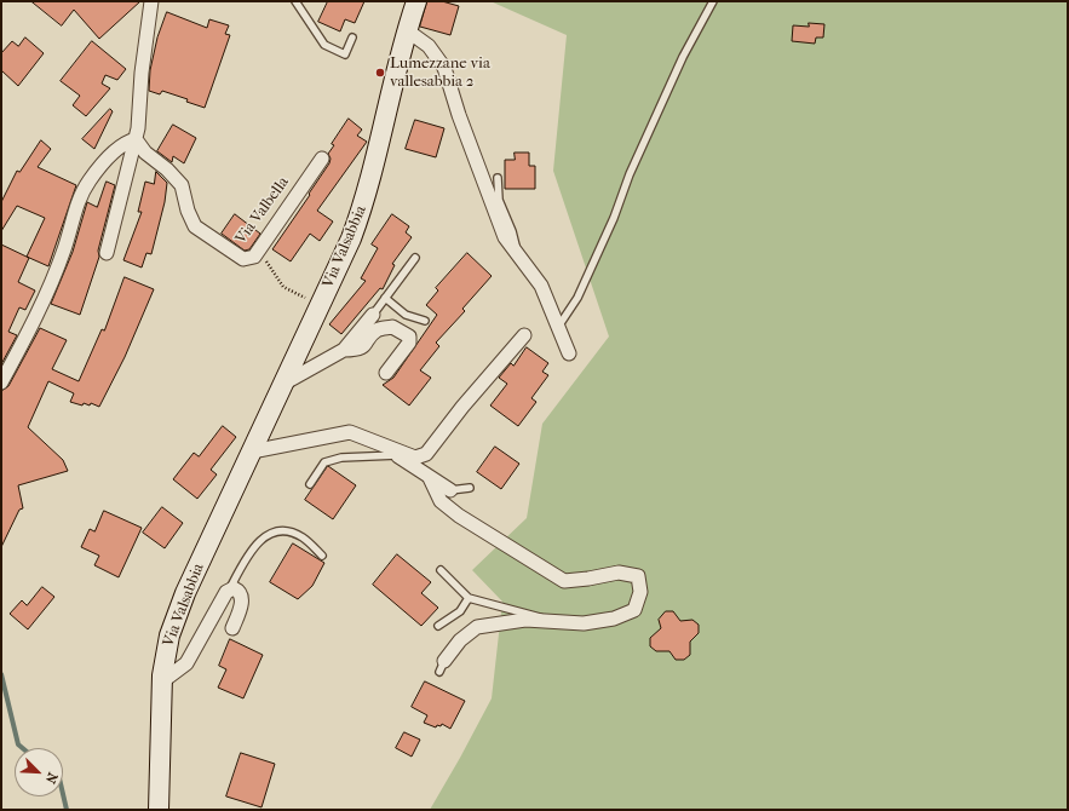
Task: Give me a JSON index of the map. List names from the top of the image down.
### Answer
{
  "streets": {
    "main road": ["Via Valsabbia"],
    "street": ["Via Valbella"]
  },
  "places": ["Lumezzane via vallesabbia 2"],
  "north": "bottom right"
}
